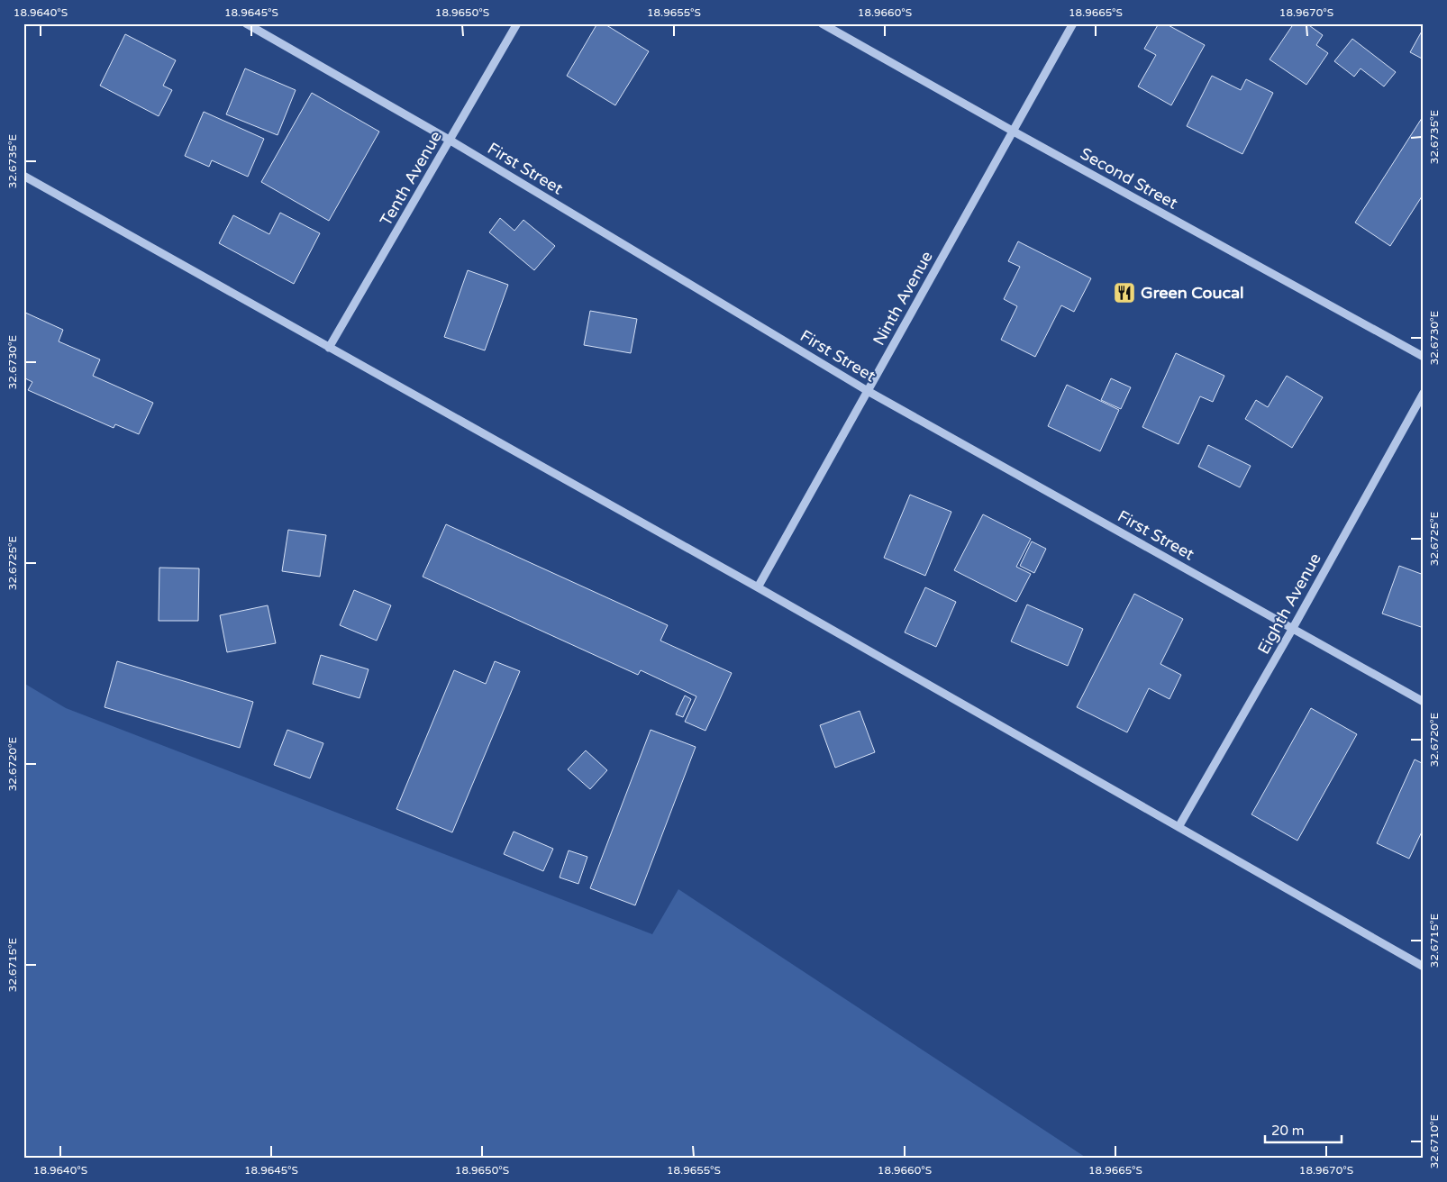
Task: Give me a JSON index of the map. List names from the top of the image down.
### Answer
{
  "streets": {
    "street": [
      "First Street",
      "Tenth Avenue",
      "Second Street",
      "Ninth Avenue",
      "Eighth Avenue"
    ]
  },
  "crossings": [
    ["First Street", "Tenth Avenue"],
    ["First Street", "Ninth Avenue"],
    ["First Street", "Eighth Avenue"],
    ["Second Street", "Ninth Avenue"]
  ],
  "places": {
    "restaurant": ["Green Coucal"]
  },
  "scale_bar": "20 m",
  "coordinates": [
    "18.9640°S",
    "18.9645°S",
    "18.9650°S",
    "18.9655°S",
    "18.9660°S",
    "18.9665°S",
    "18.9670°S",
    "32.6735°E",
    "32.6730°E",
    "32.6725°E",
    "32.6720°E",
    "32.6715°E",
    "32.6710°E"
  ]
}
